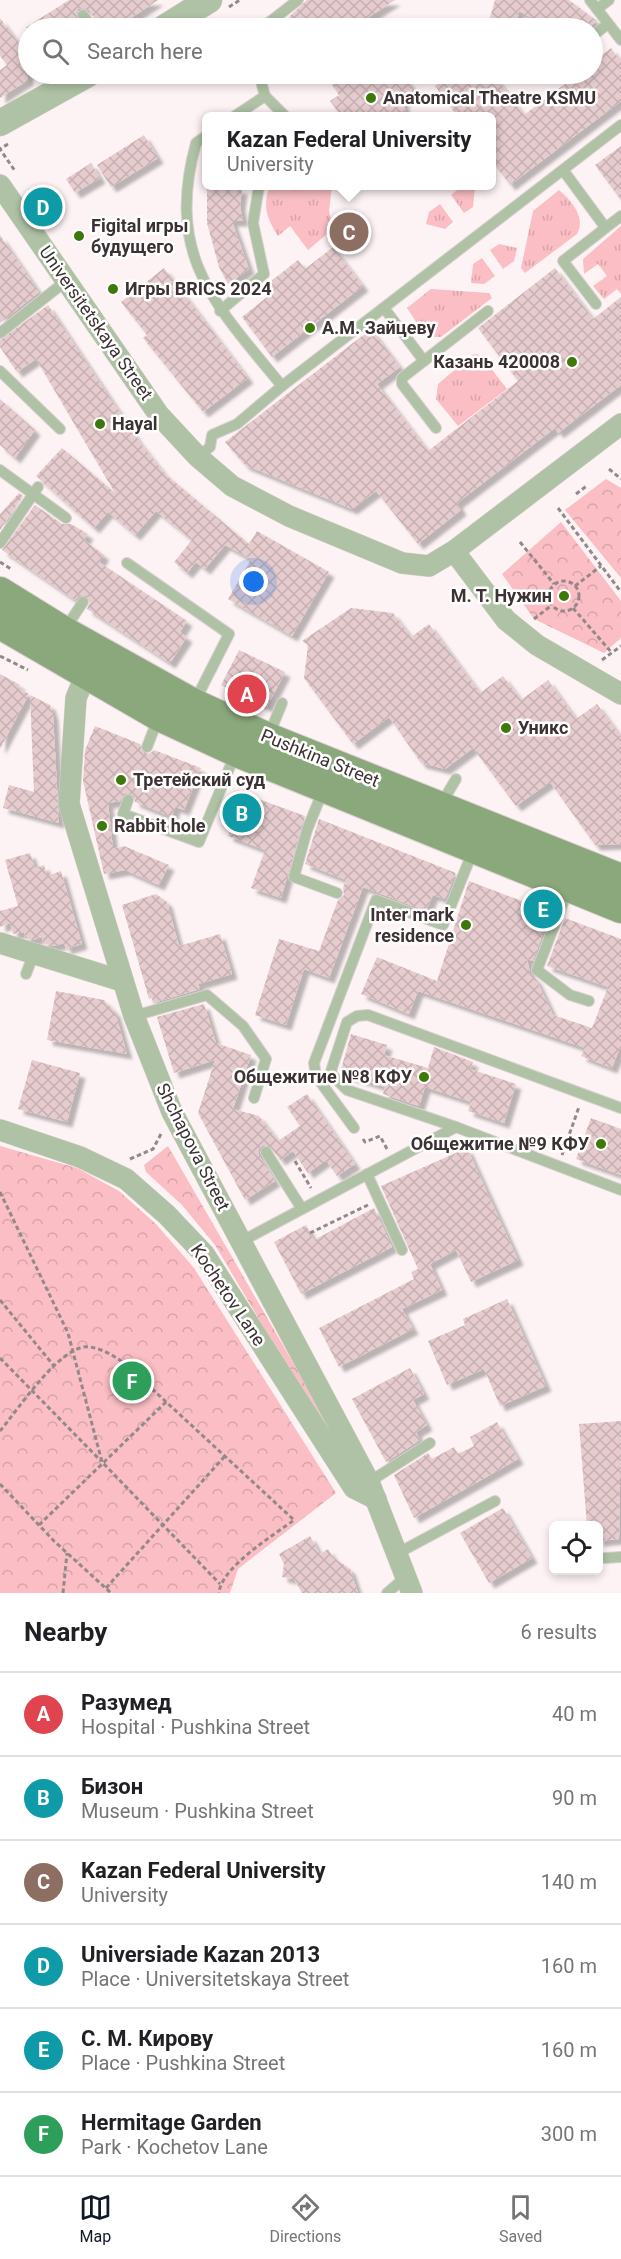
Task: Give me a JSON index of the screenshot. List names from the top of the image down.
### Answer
{
  "streets": {
    "main road": ["Pushkina Street"],
    "street": ["Universitetskaya Street", "Shchapova Street", "Kochetov Lane"]
  },
  "crossings": [
    ["Pushkina Street", "Shchapova Street"],
    ["Shchapova Street", "Kochetov Lane"]
  ],
  "places": [
    "Anatomical Theatre KSMU",
    "Figital игры будущего",
    "Игры BRICS 2024",
    "А.М. Зайцеву",
    "Казань 420008",
    "Hayal",
    "М. Т. Нужин",
    "Уникс",
    "Третейский суд",
    "Rabbit hole",
    "Inter mark residence",
    "Общежитие №8 КФУ",
    "Общежитие №9 КФУ"
  ],
  "page": {
    "search": "Search here",
    "popup": ["Kazan Federal University", "University"],
    "pins": [
      "D",
      "C",
      "A",
      "B",
      "E",
      "F"
    ],
    "heading": ["Nearby", "6 results"],
    "list": [
      {
        "mark": "A",
        "name": "Разумед",
        "note": "Hospital · Pushkina Street",
        "value": "40 m"
      },
      {
        "mark": "B",
        "name": "Бизон",
        "note": "Museum · Pushkina Street",
        "value": "90 m"
      },
      {
        "mark": "C",
        "name": "Kazan Federal University",
        "note": "University",
        "value": "140 m"
      },
      {
        "mark": "D",
        "name": "Universiade Kazan 2013",
        "note": "Place · Universitetskaya Street",
        "value": "160 m"
      },
      {
        "mark": "E",
        "name": "С. М. Кирову",
        "note": "Place · Pushkina Street",
        "value": "160 m"
      },
      {
        "mark": "F",
        "name": "Hermitage Garden",
        "note": "Park · Kochetov Lane",
        "value": "300 m"
      }
    ],
    "nav": ["Map", "Directions", "Saved"]
  }
}
